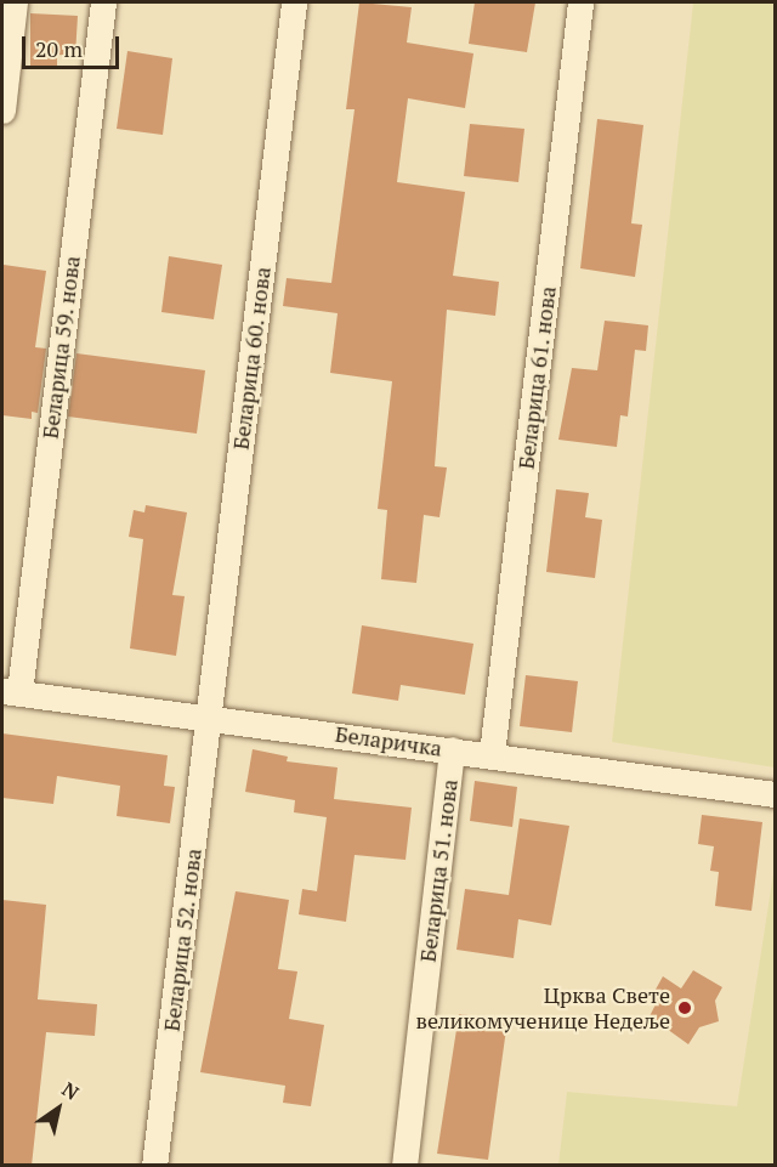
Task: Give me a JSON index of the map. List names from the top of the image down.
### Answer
{
  "streets": {
    "street": [
      "Беларица 59. нова",
      "Беларица 60. нова",
      "Беларица 61. нова",
      "Беларичка",
      "Беларица 51. нова",
      "Беларица 52. нова"
    ]
  },
  "crossings": [
    ["Беларица 59. нова", "Беларичка"],
    ["Беларица 60. нова", "Беларичка"],
    ["Беларица 60. нова", "Беларица 52. нова"],
    ["Беларица 61. нова", "Беларичка"],
    ["Беларичка", "Беларица 51. нова"],
    ["Беларичка", "Беларица 52. нова"]
  ],
  "places": ["Црква Свете великомученице Недеље"],
  "scale_bar": "20 m",
  "north": "top right"
}
